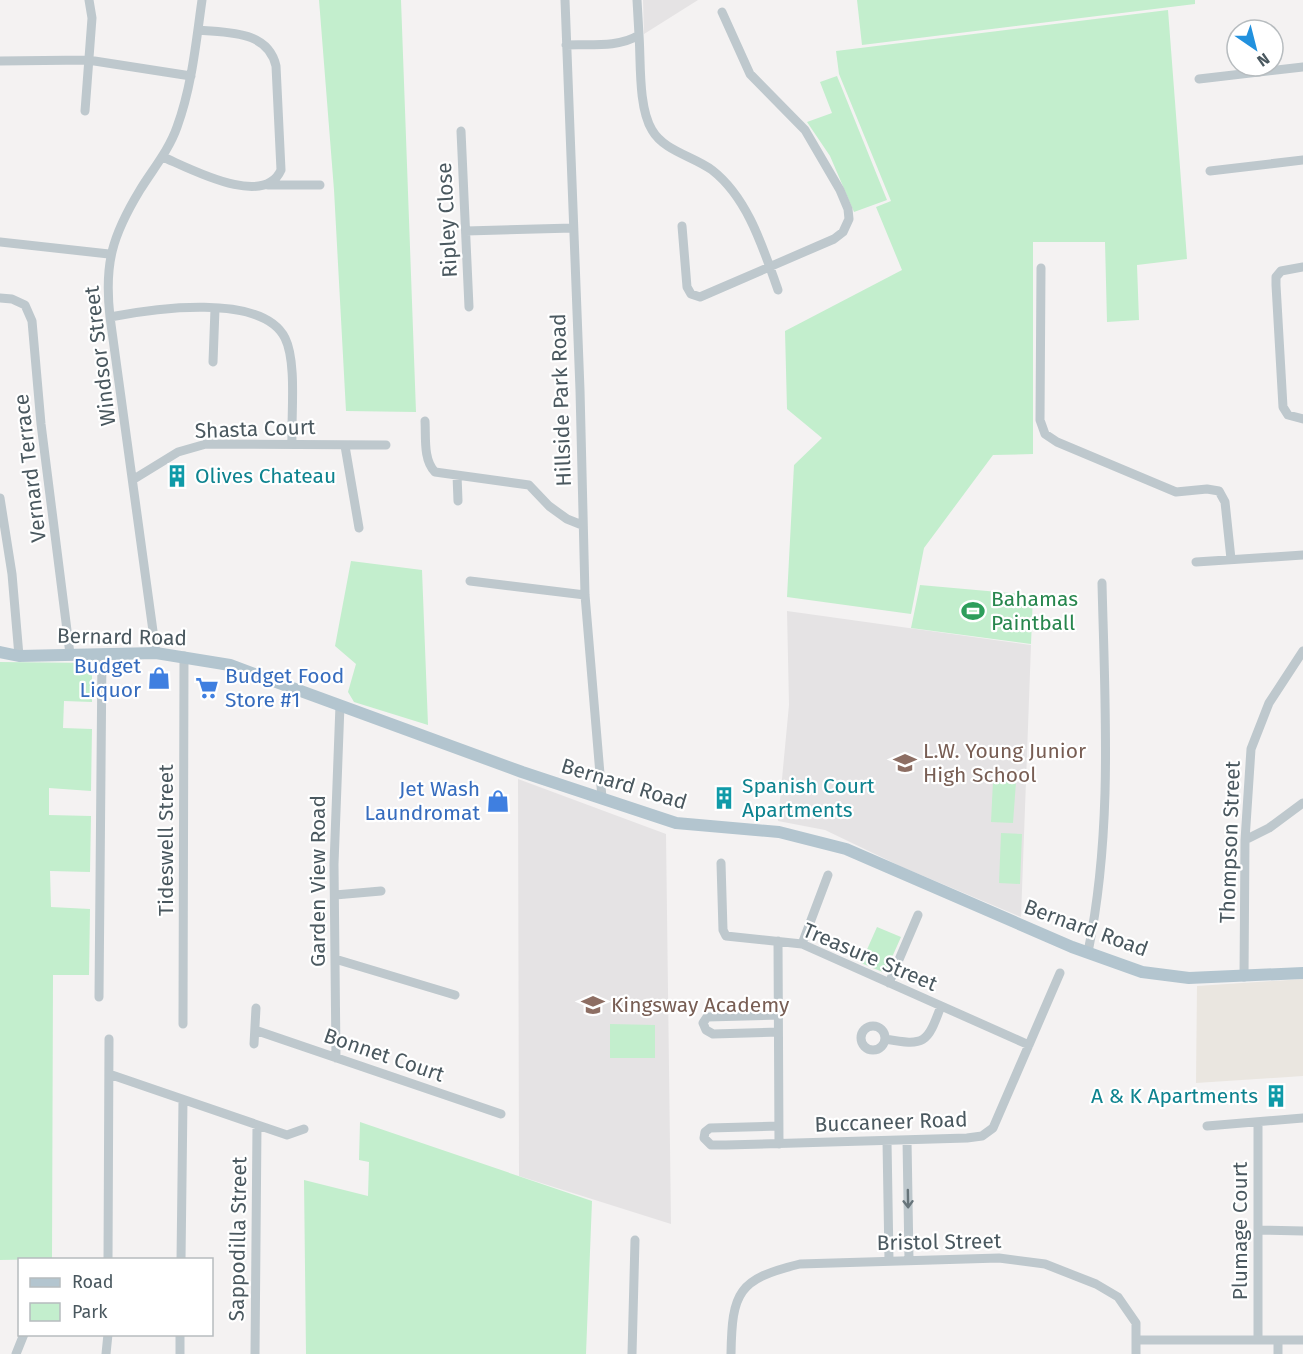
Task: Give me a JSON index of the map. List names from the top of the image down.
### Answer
{
  "streets": {
    "main road": ["Bernard Road"],
    "street": [
      "Ripley Close",
      "Windsor Street",
      "Hillside Park Road",
      "Shasta Court",
      "Vernard Terrace",
      "Tideswell Street",
      "Thompson Street",
      "Garden View Road",
      "Treasure Street",
      "Bonnet Court",
      "Buccaneer Road",
      "Plumage Court",
      "Sappodilla Street",
      "Bristol Street"
    ]
  },
  "crossings": [
    ["Windsor Street", "Shasta Court"],
    ["Windsor Street", "Bernard Road"],
    ["Hillside Park Road", "Bernard Road"],
    ["Vernard Terrace", "Bernard Road"],
    ["Bernard Road", "Tideswell Street"],
    ["Bernard Road", "Thompson Street"],
    ["Bernard Road", "Garden View Road"],
    ["Garden View Road", "Bonnet Court"],
    ["Treasure Street", "Buccaneer Road"]
  ],
  "places": {
    "building": ["Olives Chateau", "Spanish Court Apartments", "A & K Apartments"],
    "sports": ["Bahamas Paintball"],
    "shop": ["Budget Liquor", "Jet Wash Laundromat"],
    "supermarket": ["Budget Food Store #1"],
    "school or university": ["L.W. Young Junior High School", "Kingsway Academy"]
  },
  "legend": ["Road", "Park"],
  "north": "bottom right"
}
